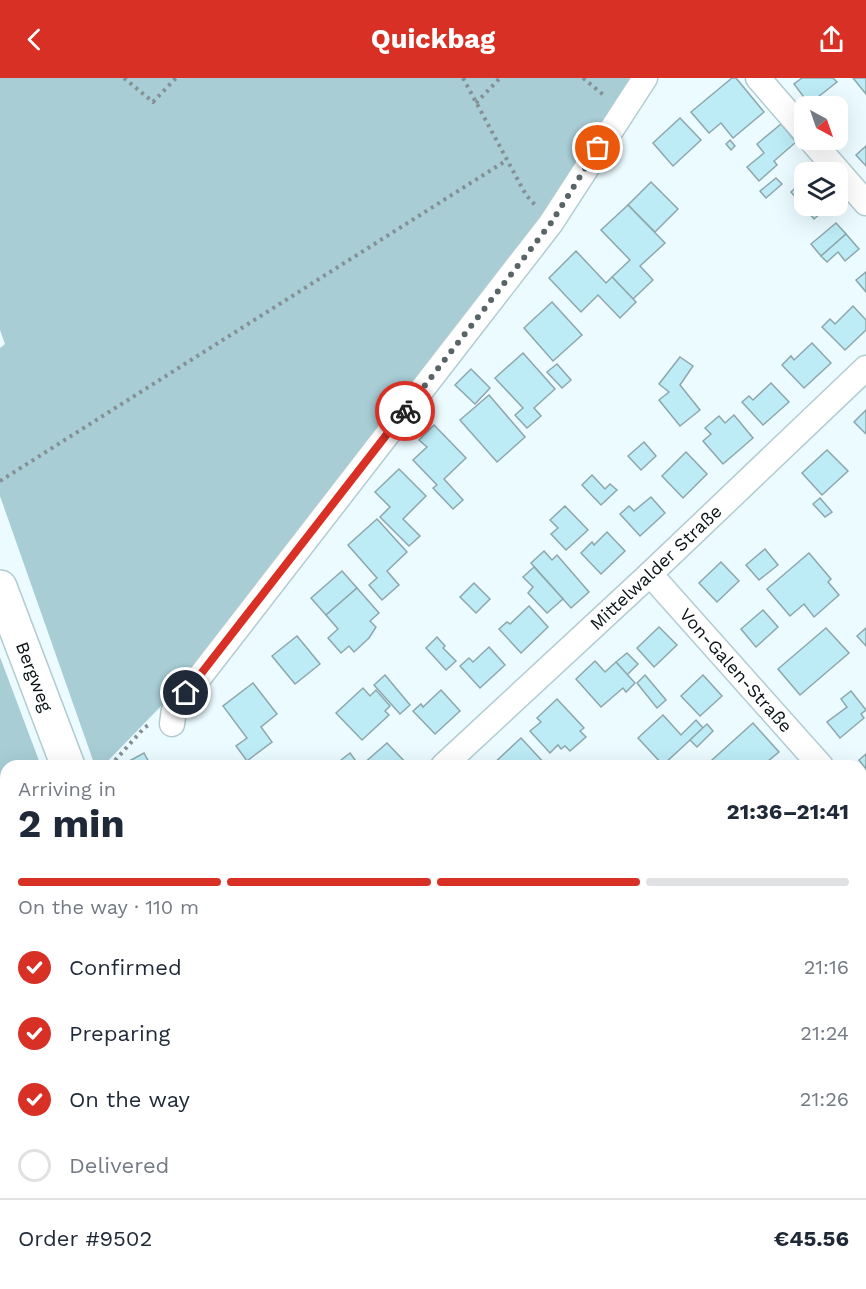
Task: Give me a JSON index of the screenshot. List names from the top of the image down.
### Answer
{
  "streets": {
    "main road": ["Bergweg"],
    "street": ["Mittelwalder Straße", "Von-Galen-Straße"]
  },
  "crossings": [
    ["Mittelwalder Straße", "Von-Galen-Straße"]
  ],
  "north": "bottom right",
  "page": {
    "header": "Quickbag",
    "heading": ["2 min", "Arriving in", "21:36–21:41"],
    "panel": ["Order #9502", "€45.56"],
    "bar": "On the way · 110 m",
    "list": [
      ["Confirmed", "21:16"],
      ["Preparing", "21:24"],
      ["On the way", "21:26"],
      "Delivered"
    ]
  }
}
